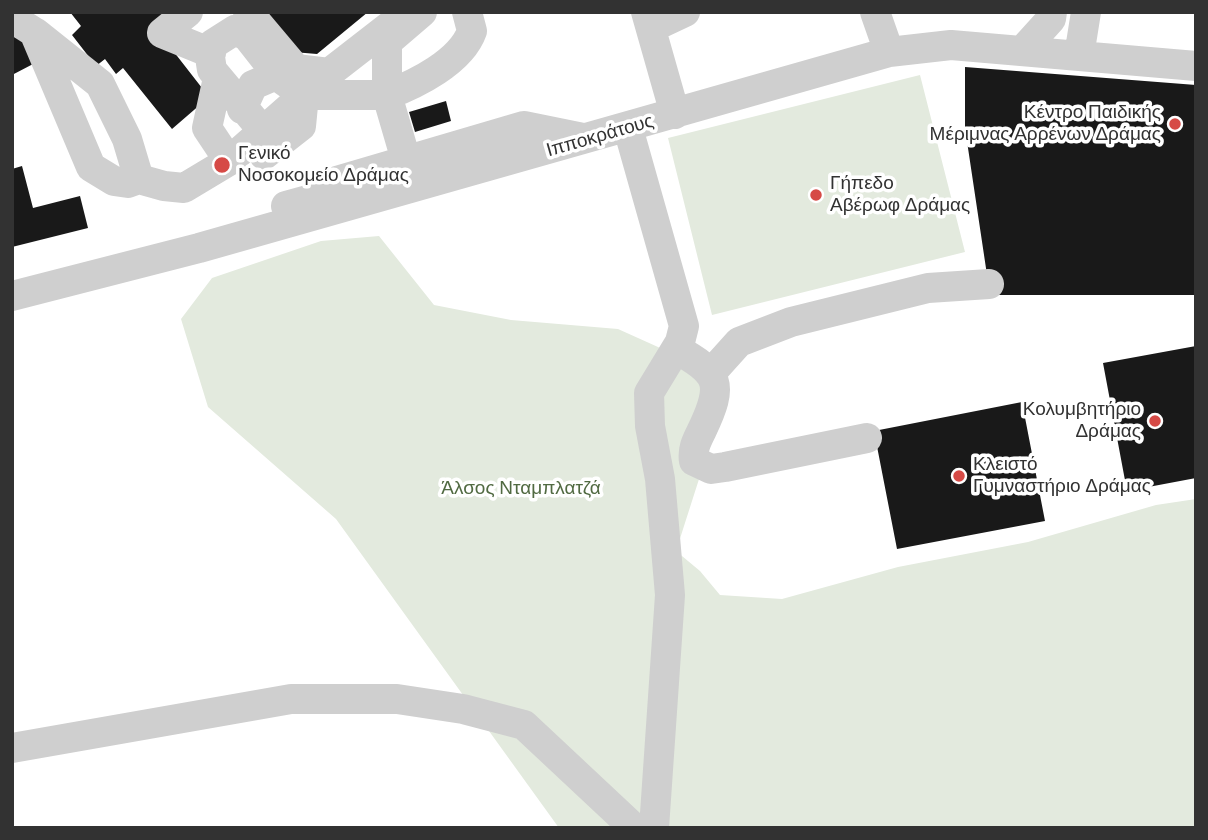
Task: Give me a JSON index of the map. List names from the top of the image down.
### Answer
{
  "streets": {
    "street": ["Ιπποκράτους"]
  },
  "parks": ["Άλσος Νταμπλατζά"],
  "places": [
    "Κέντρο Παιδικής Μέριμνας Αρρένων Δράμας",
    "Γενικό Νοσοκομείο Δράμας",
    "Γήπεδο Αβέρωφ Δράμας",
    "Κολυμβητήριο Δράμας",
    "Κλειστό Γυμναστήριο Δράμας"
  ]
}
